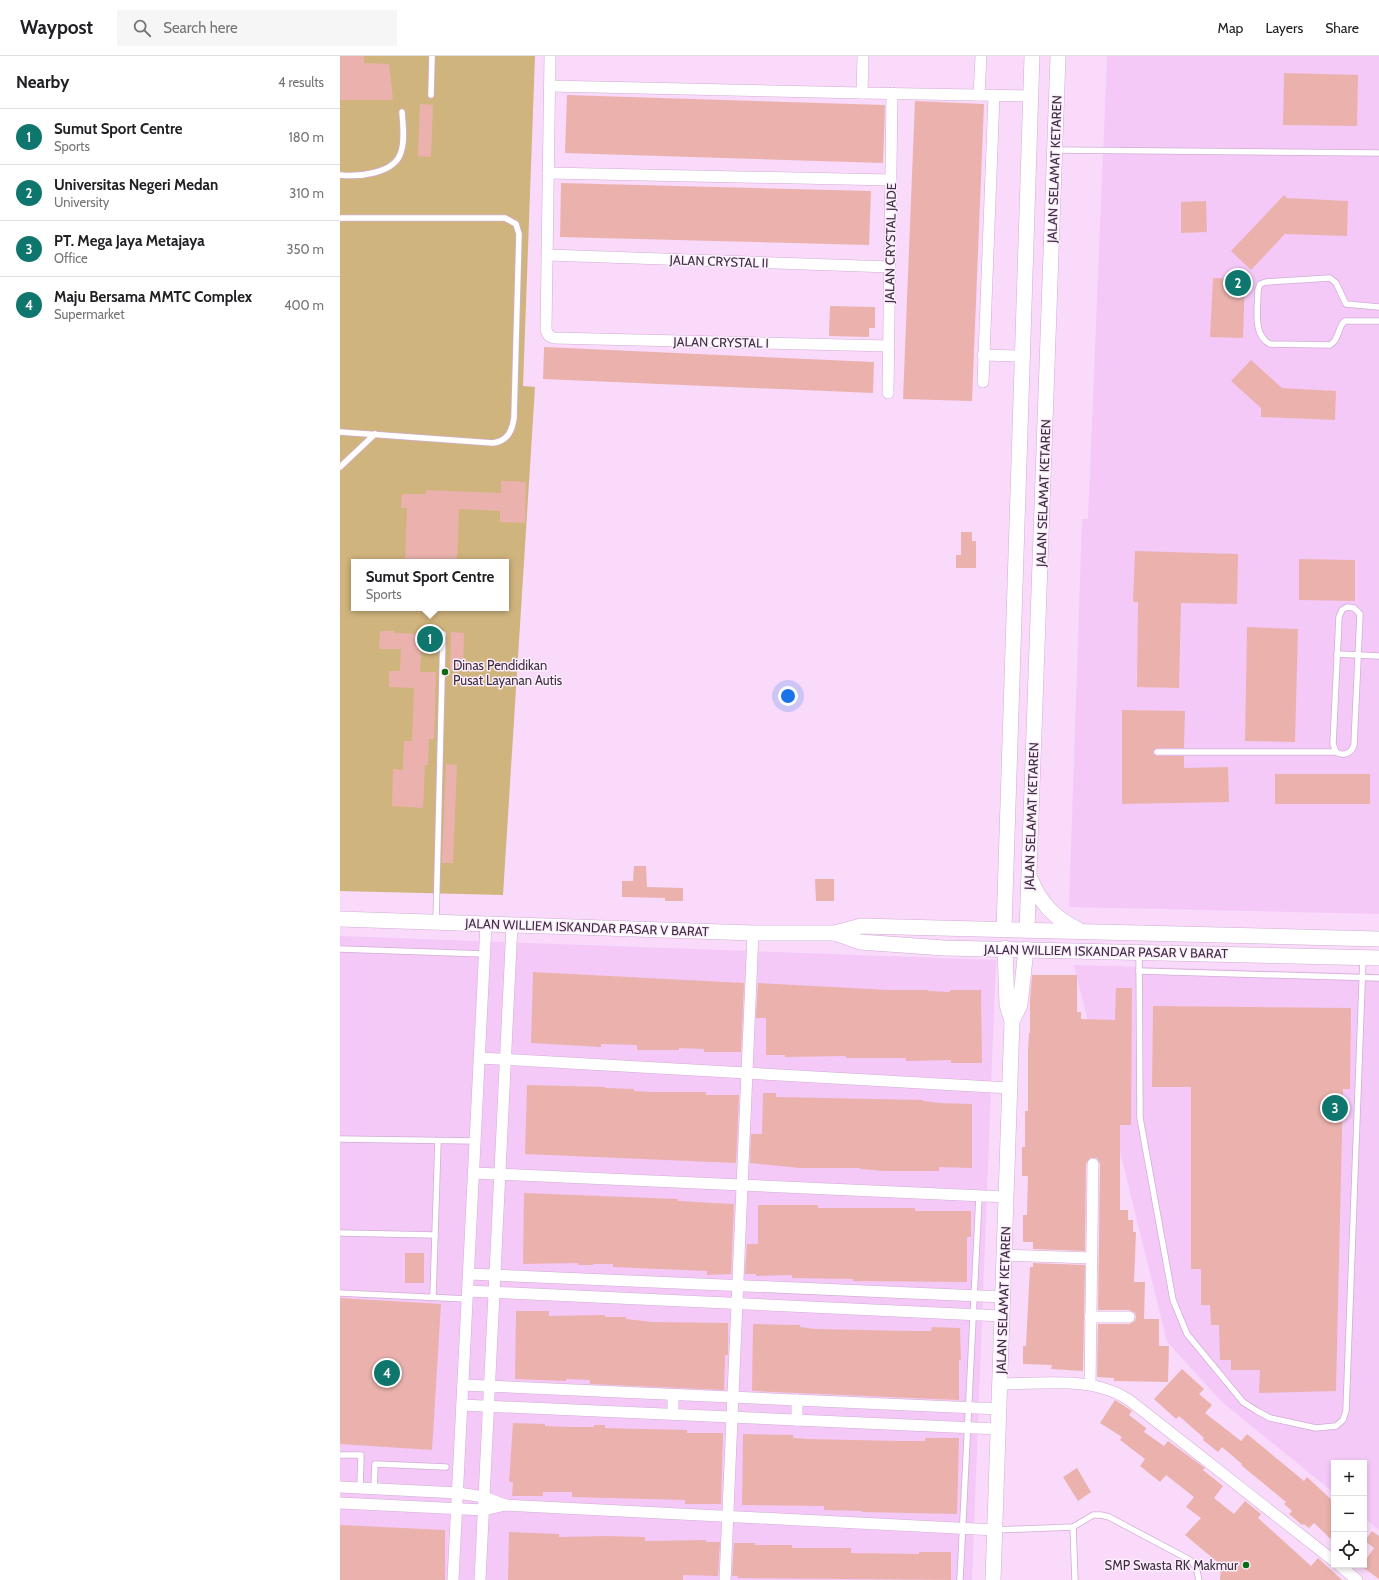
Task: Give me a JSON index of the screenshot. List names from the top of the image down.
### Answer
{
  "streets": {
    "street": [
      "JALAN SELAMAT KETAREN",
      "JALAN CRYSTAL JADE",
      "JALAN CRYSTAL II",
      "JALAN CRYSTAL I",
      "JALAN WILLIEM ISKANDAR PASAR V BARAT"
    ]
  },
  "crossings": [
    ["JALAN SELAMAT KETAREN", "JALAN WILLIEM ISKANDAR PASAR V BARAT"],
    ["JALAN CRYSTAL JADE", "JALAN CRYSTAL II"],
    ["JALAN CRYSTAL JADE", "JALAN CRYSTAL I"],
    ["JALAN CRYSTAL II", "JALAN CRYSTAL I"]
  ],
  "places": ["Dinas Pendidikan Pusat Layanan Autis", "SMP Swasta RK Makmur"],
  "page": {
    "header": "Waypost",
    "search": "Search here",
    "nav": ["Map", "Layers", "Share"],
    "heading": ["Nearby", "4 results"],
    "list": [
      {
        "mark": "1",
        "name": "Sumut Sport Centre",
        "note": "Sports",
        "value": "180 m"
      },
      {
        "mark": "2",
        "name": "Universitas Negeri Medan",
        "note": "University",
        "value": "310 m"
      },
      {
        "mark": "3",
        "name": "PT. Mega Jaya Metajaya",
        "note": "Office",
        "value": "350 m"
      },
      {
        "mark": "4",
        "name": "Maju Bersama MMTC Complex",
        "note": "Supermarket",
        "value": "400 m"
      }
    ],
    "pins": [
      "2",
      "1",
      "3",
      "4"
    ],
    "popup": ["Sumut Sport Centre", "Sports"],
    "map_buttons": ["+", "−"]
  }
}
